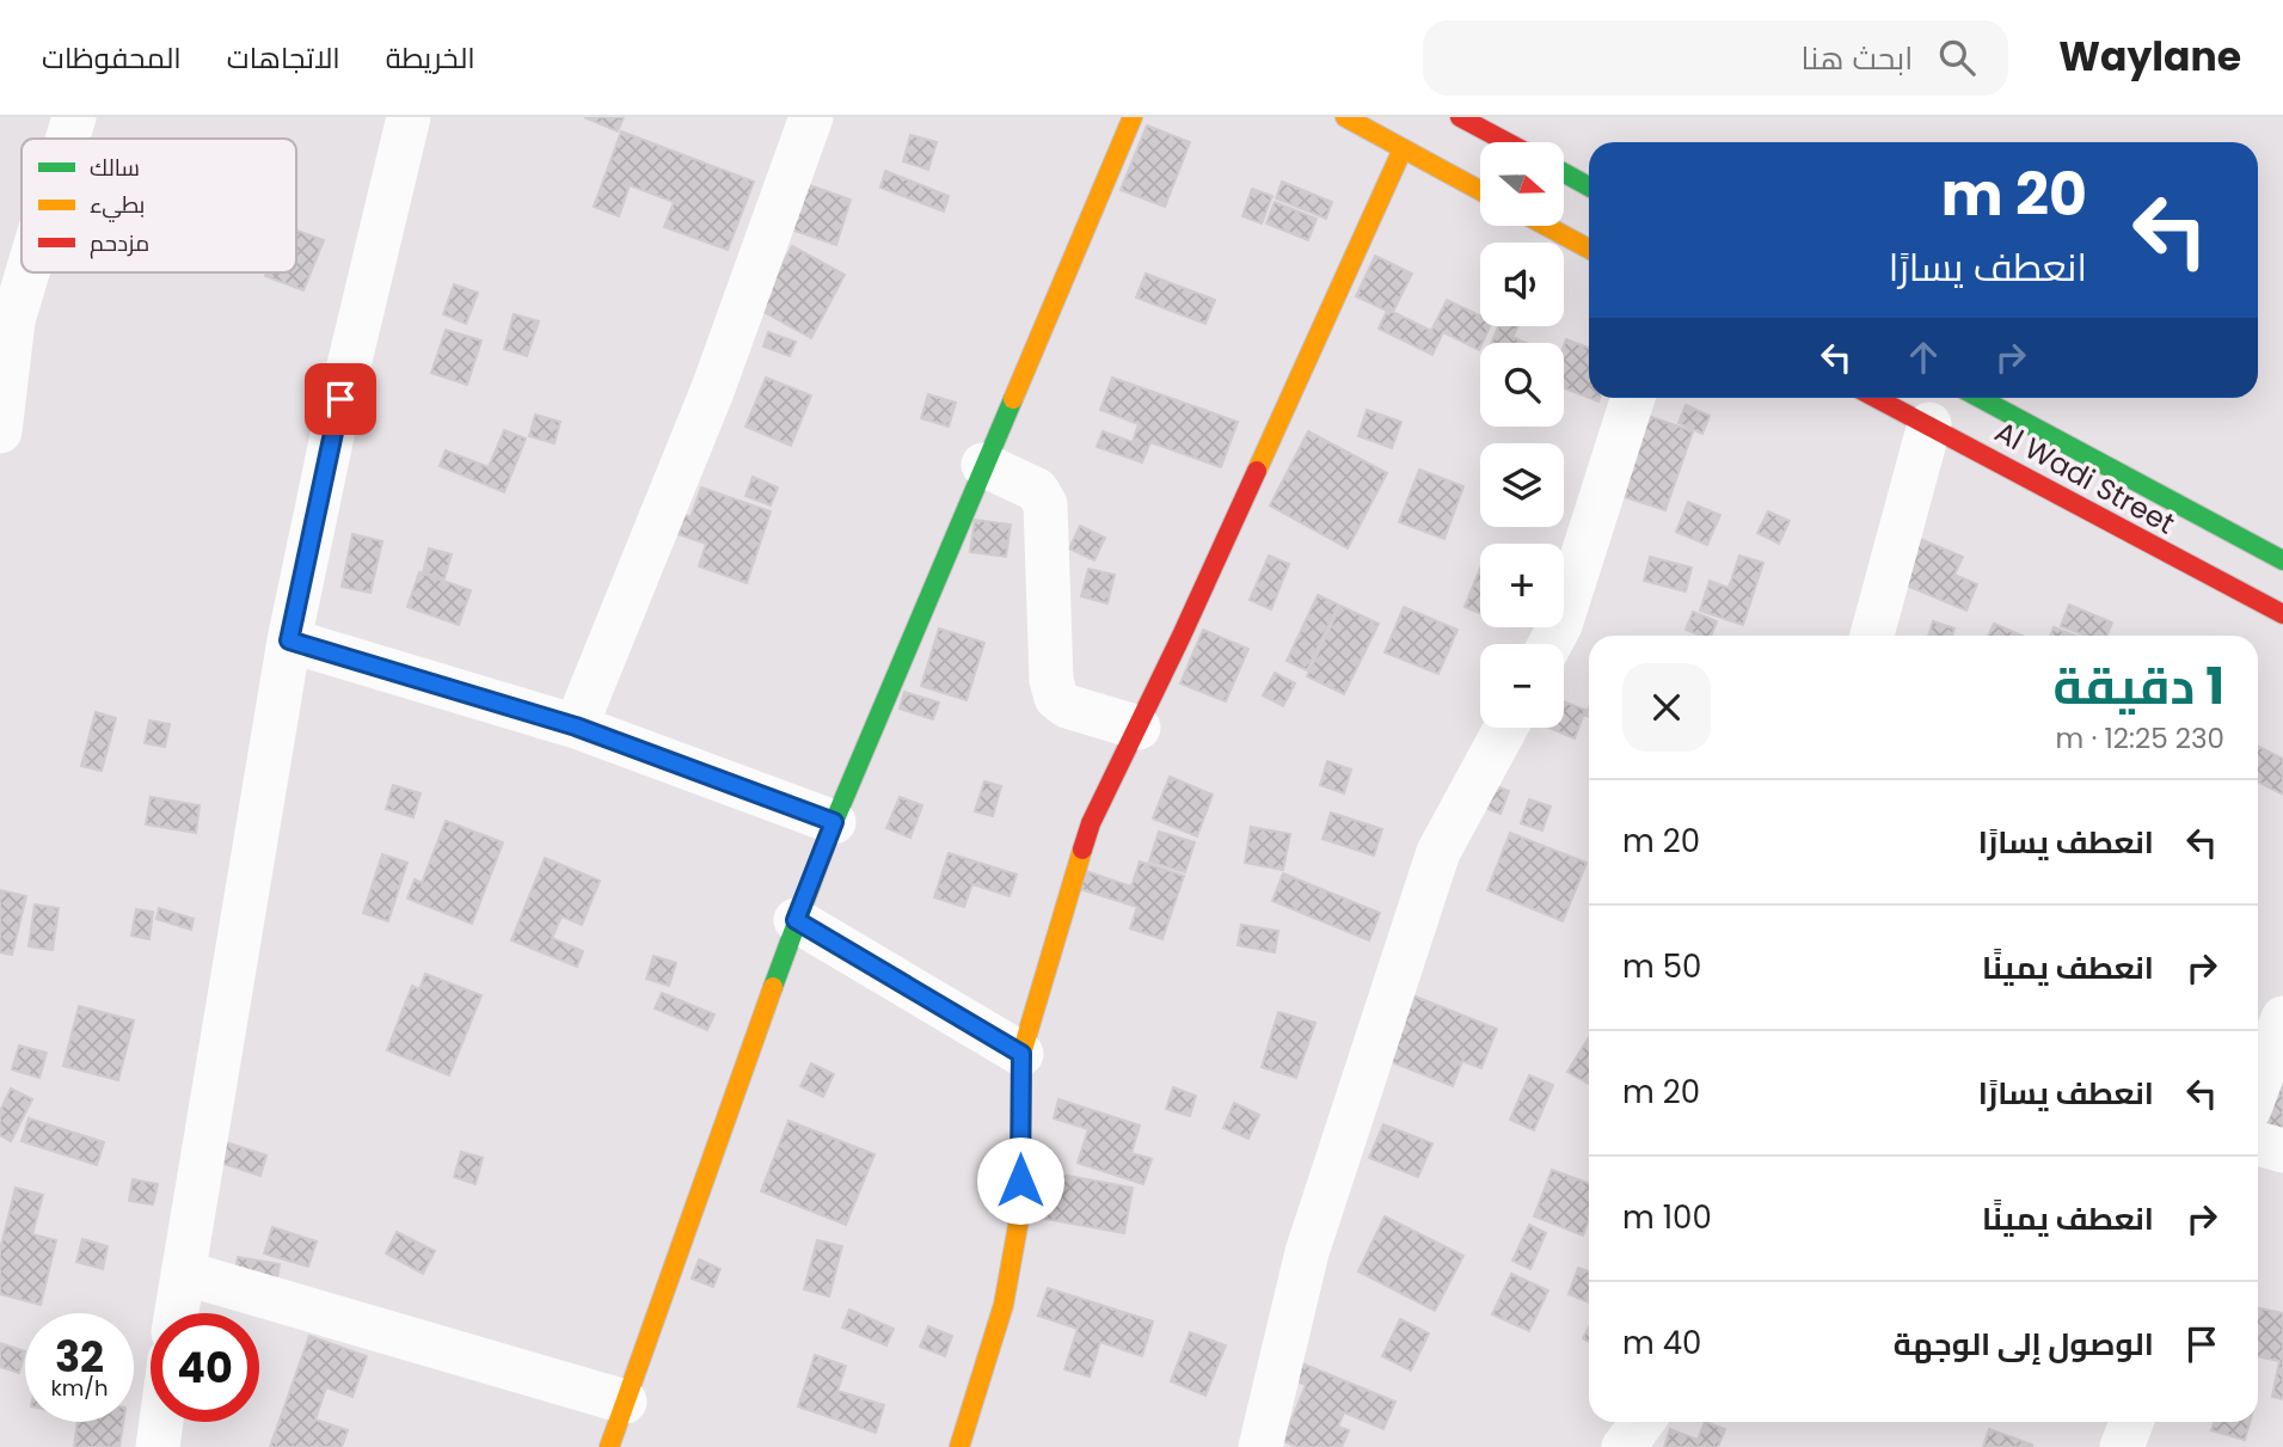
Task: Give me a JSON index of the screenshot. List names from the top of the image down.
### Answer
{
  "streets": {
    "street": ["Al Wadi Street"]
  },
  "legend": ["سالك", "بطيء", "مزدحم"],
  "north": "right",
  "page": {
    "header": "Waylane",
    "search": "ابحث هنا",
    "nav": ["الخريطة", "الاتجاهات", "المحفوظات"],
    "map_buttons": ["+", "−"],
    "turn": ["20 m", "انعطف يسارًا"],
    "heading": ["1 دقيقة", "230 m · 12:25"],
    "list": [
      {
        "name": "انعطف يسارًا",
        "value": "20 m"
      },
      {
        "name": "انعطف يمينًا",
        "value": "50 m"
      },
      {
        "name": "انعطف يسارًا",
        "value": "20 m"
      },
      {
        "name": "انعطف يمينًا",
        "value": "100 m"
      },
      {
        "name": "الوصول إلى الوجهة",
        "value": "40 m"
      }
    ],
    "speed": "32 km/h",
    "limit": "40"
  }
}
